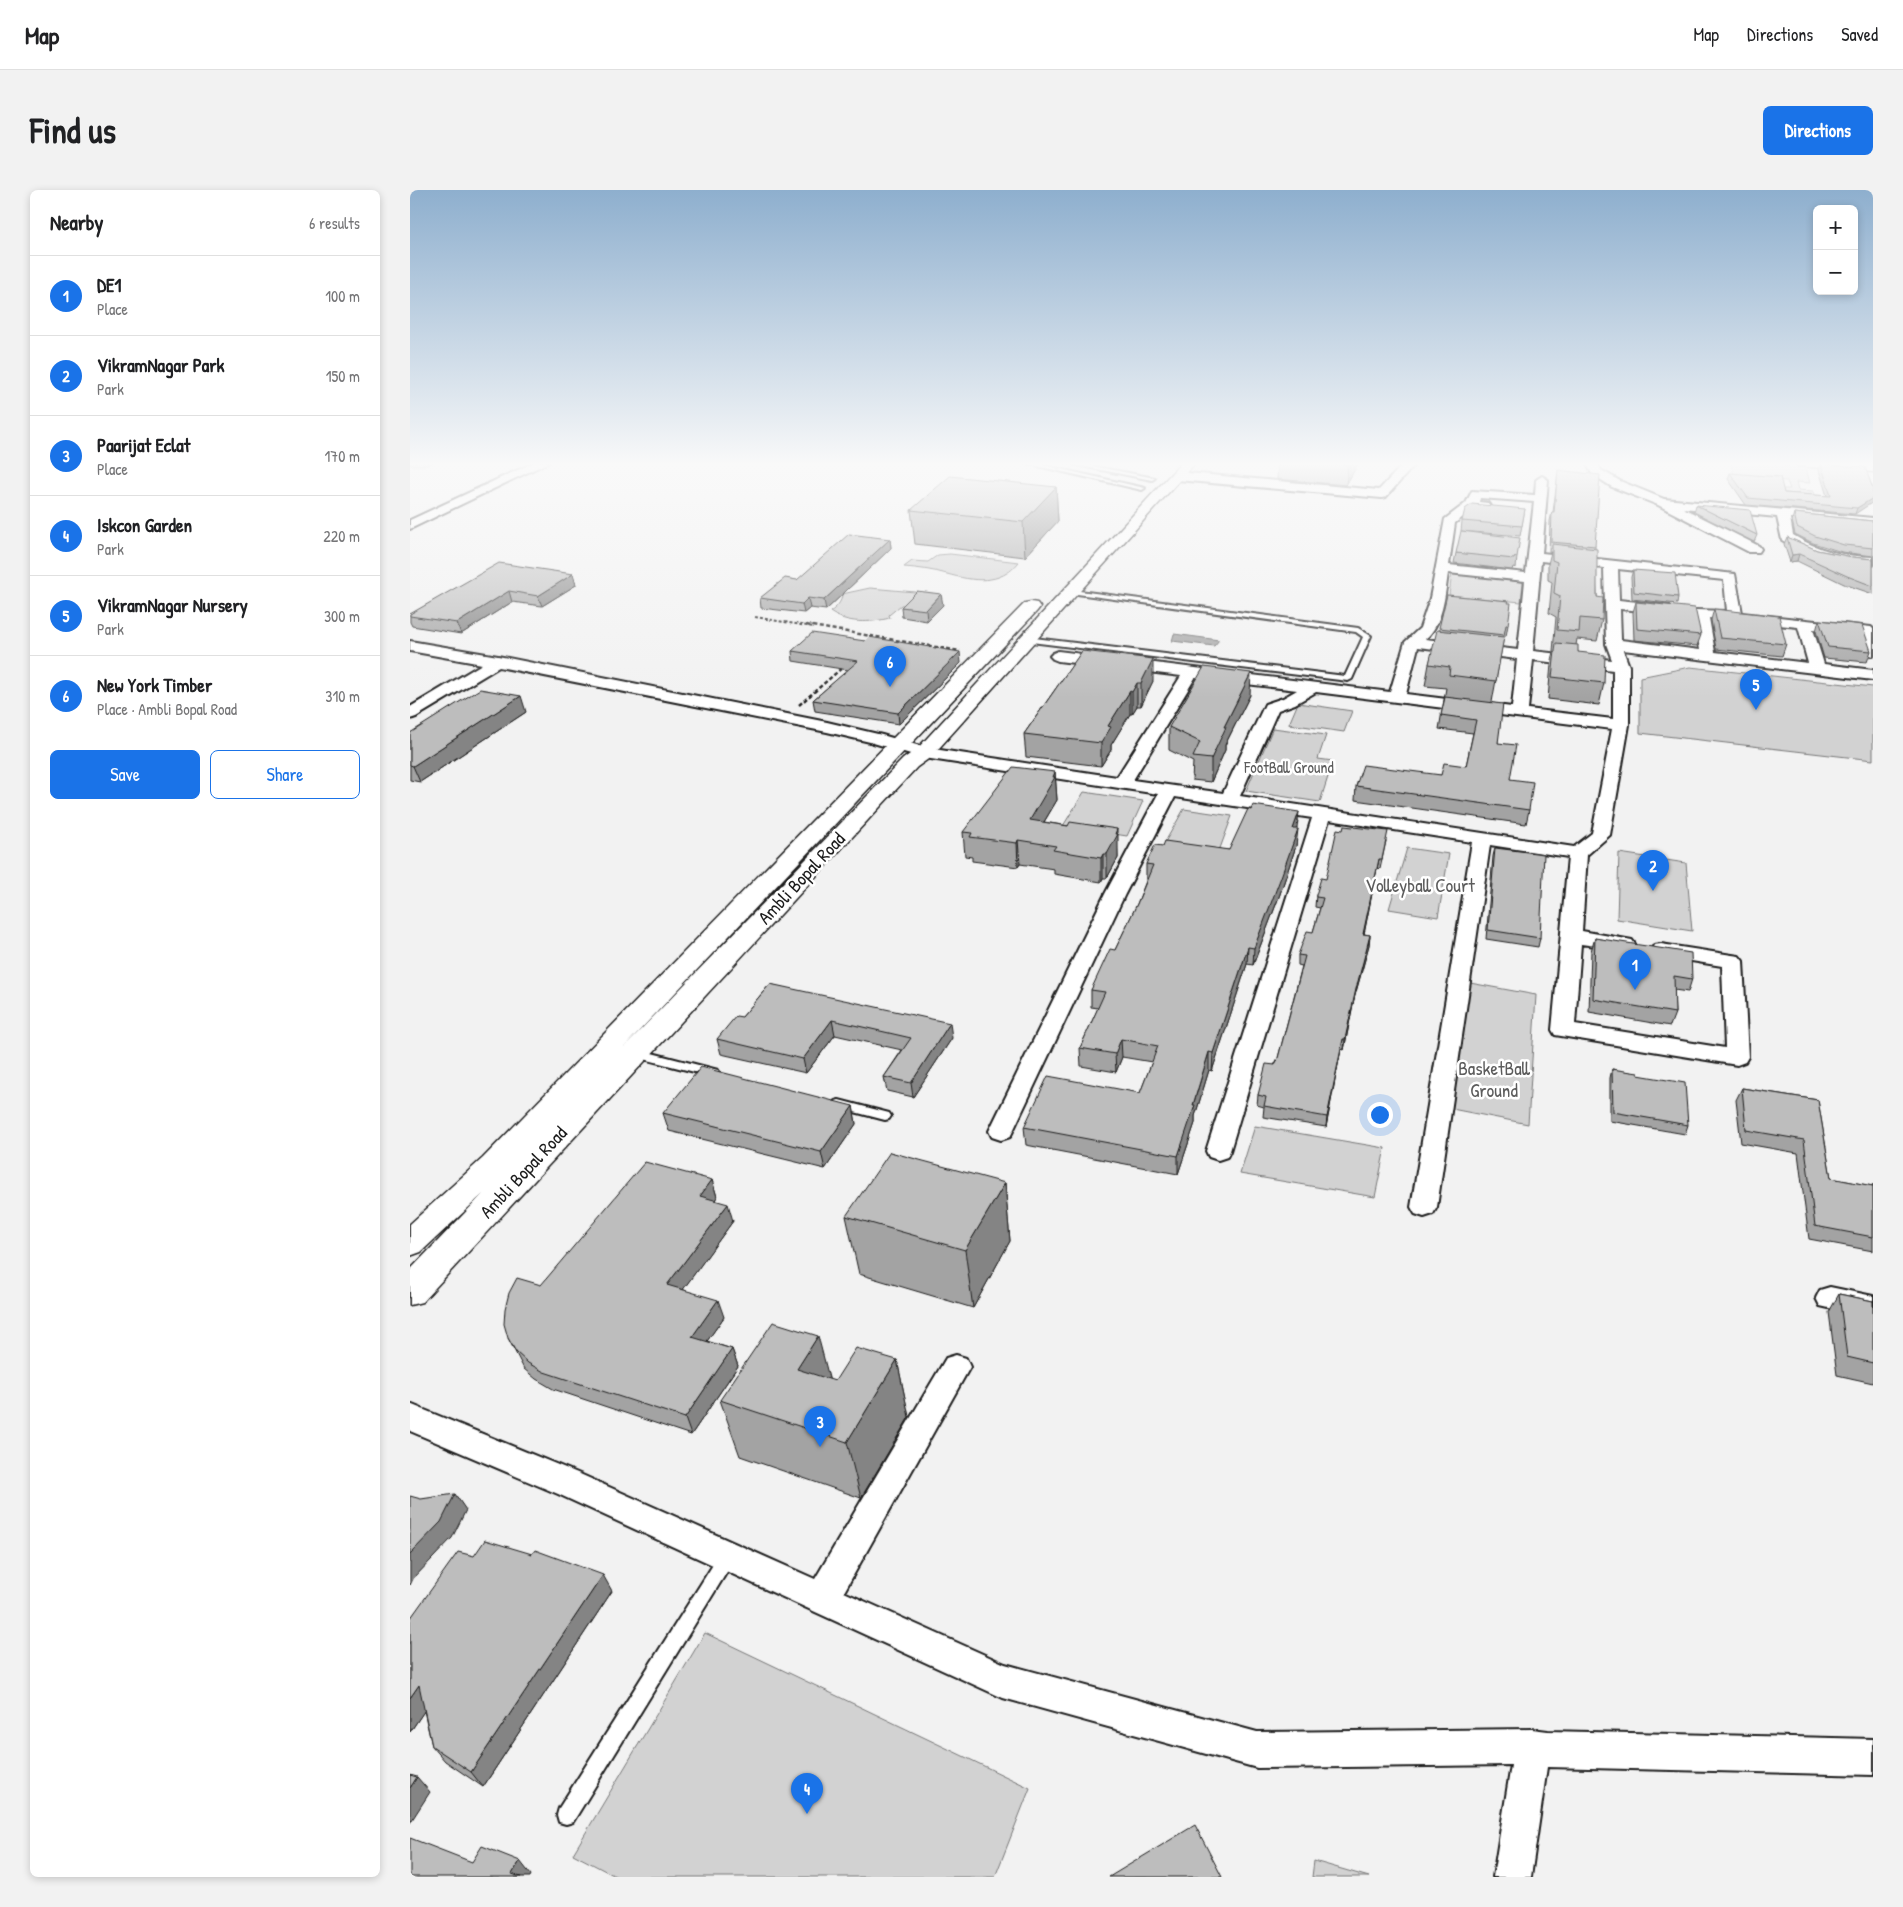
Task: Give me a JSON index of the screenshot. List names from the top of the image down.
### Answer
{
  "streets": {
    "street": ["Ambli Bopal Road"]
  },
  "parks": ["FootBall Ground", "Volleyball Court", "BasketBall Ground"],
  "page": {
    "header": "Map",
    "nav": ["Map", "Directions", "Saved"],
    "buttons": [
      "Directions",
      ["Save", "Share"]
    ],
    "title": "Find us",
    "heading": ["Nearby", "6 results"],
    "map_buttons": ["+", "−"],
    "list": [
      {
        "mark": "1",
        "name": "DE1",
        "note": "Place",
        "value": "100 m"
      },
      {
        "mark": "2",
        "name": "VikramNagar Park",
        "note": "Park",
        "value": "150 m"
      },
      {
        "mark": "3",
        "name": "Paarijat Eclat",
        "note": "Place",
        "value": "170 m"
      },
      {
        "mark": "4",
        "name": "Iskcon Garden",
        "note": "Park",
        "value": "220 m"
      },
      {
        "mark": "5",
        "name": "VikramNagar Nursery",
        "note": "Park",
        "value": "300 m"
      },
      {
        "mark": "6",
        "name": "New York Timber",
        "note": "Place · Ambli Bopal Road",
        "value": "310 m"
      }
    ],
    "pins": [
      "6",
      "5",
      "2",
      "1",
      "3",
      "4"
    ]
  }
}
